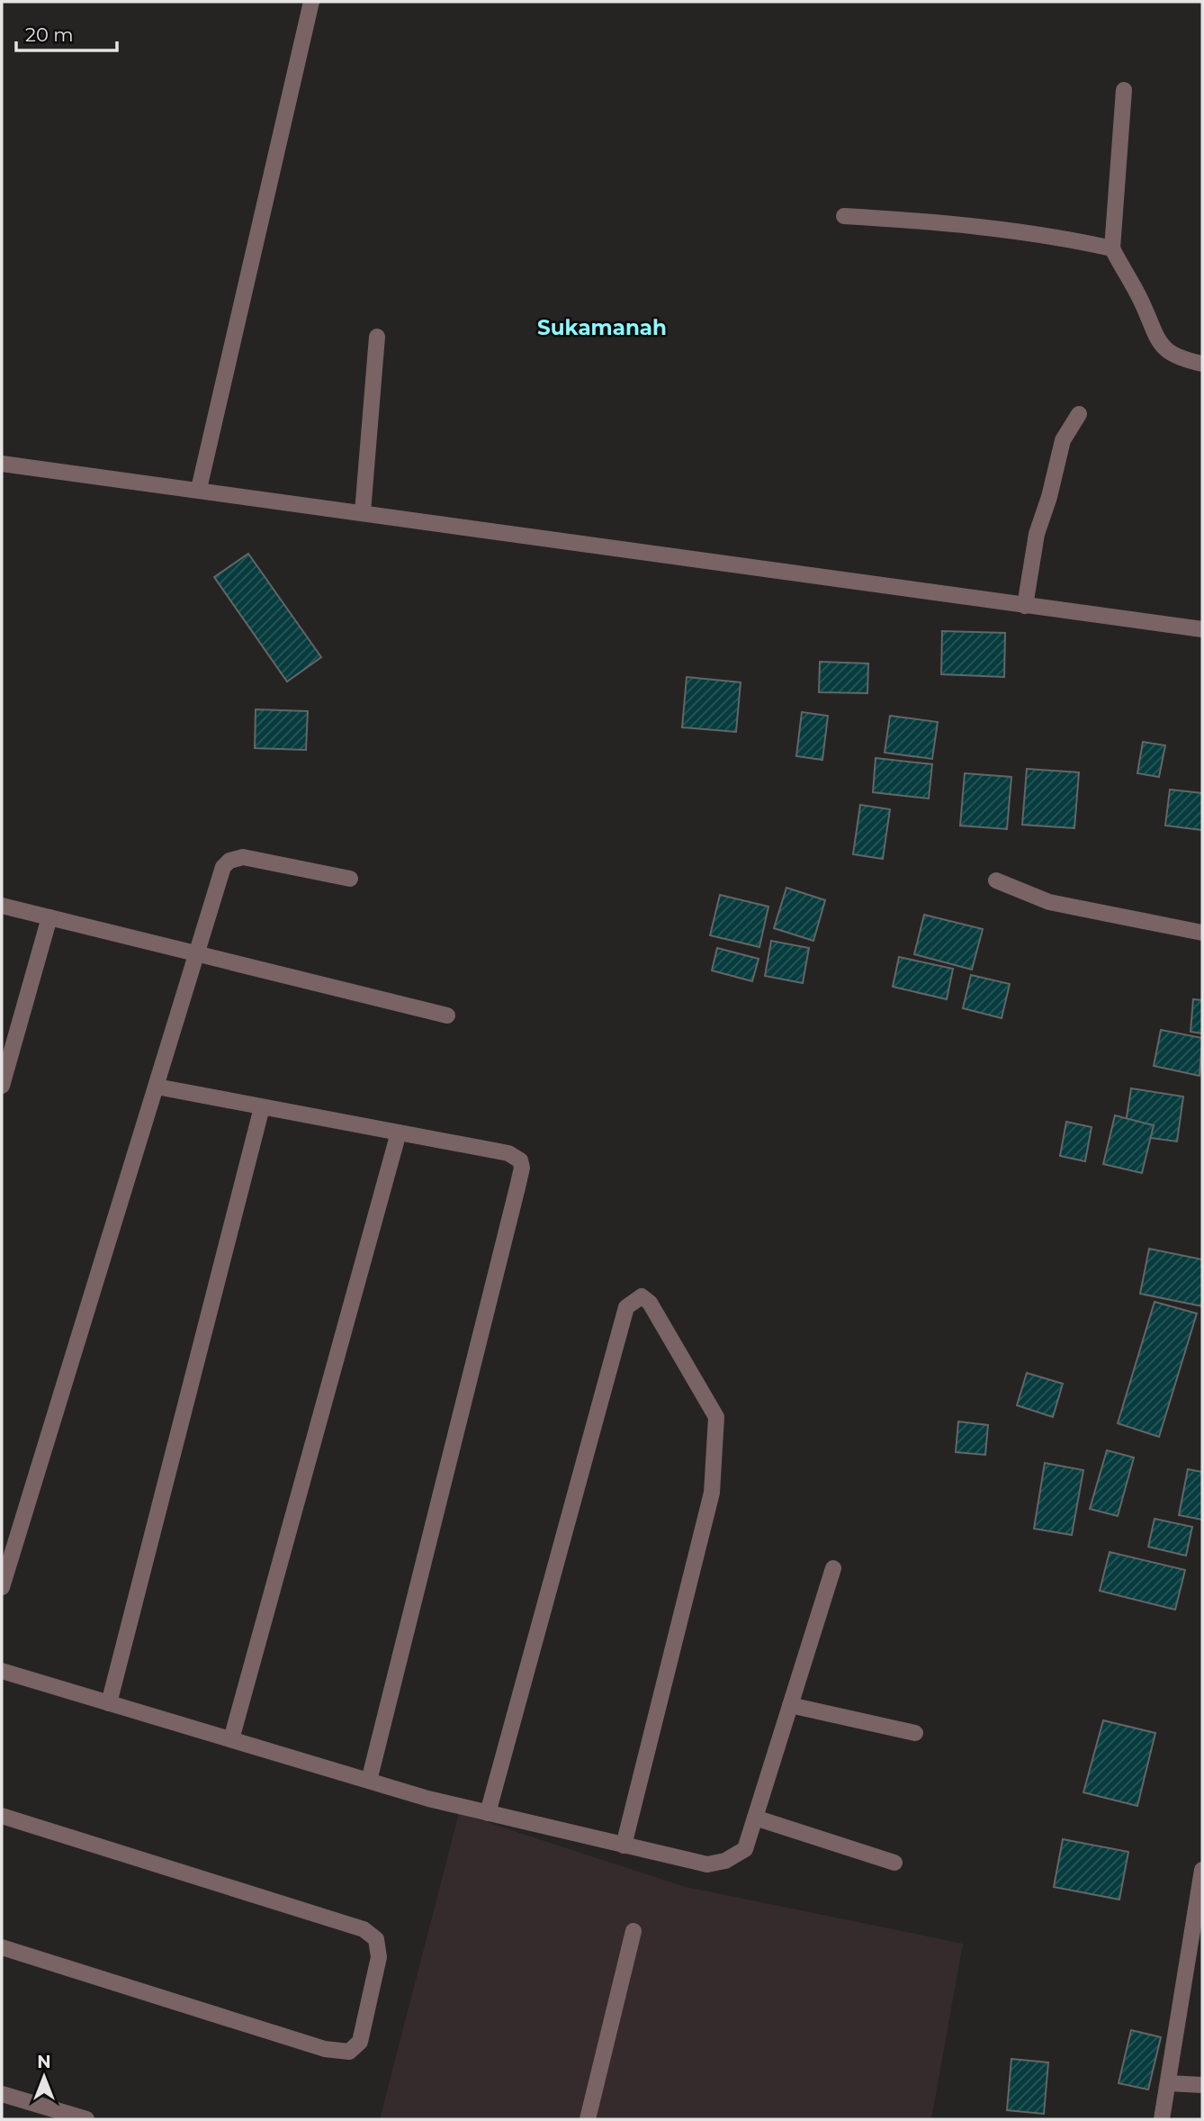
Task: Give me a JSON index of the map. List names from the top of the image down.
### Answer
{
  "districts": ["Sukamanah"],
  "scale_bar": "20 m",
  "north": "top"
}
